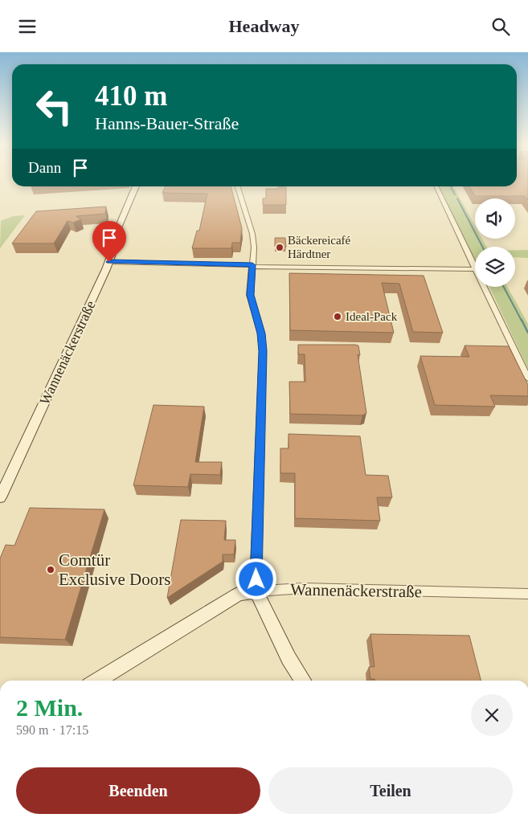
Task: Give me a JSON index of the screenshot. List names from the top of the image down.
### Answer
{
  "streets": {
    "street": ["Wannenäckerstraße"]
  },
  "places": ["Bäckereicafé Härdtner", "Ideal-Pack", "Comtür Exclusive Doors"],
  "page": {
    "header": "Headway",
    "turn": ["410 m", "Hanns-Bauer-Straße"],
    "then": "Dann",
    "heading": ["2 Min.", "590 m · 17:15"],
    "buttons": ["Beenden", "Teilen"]
  }
}
